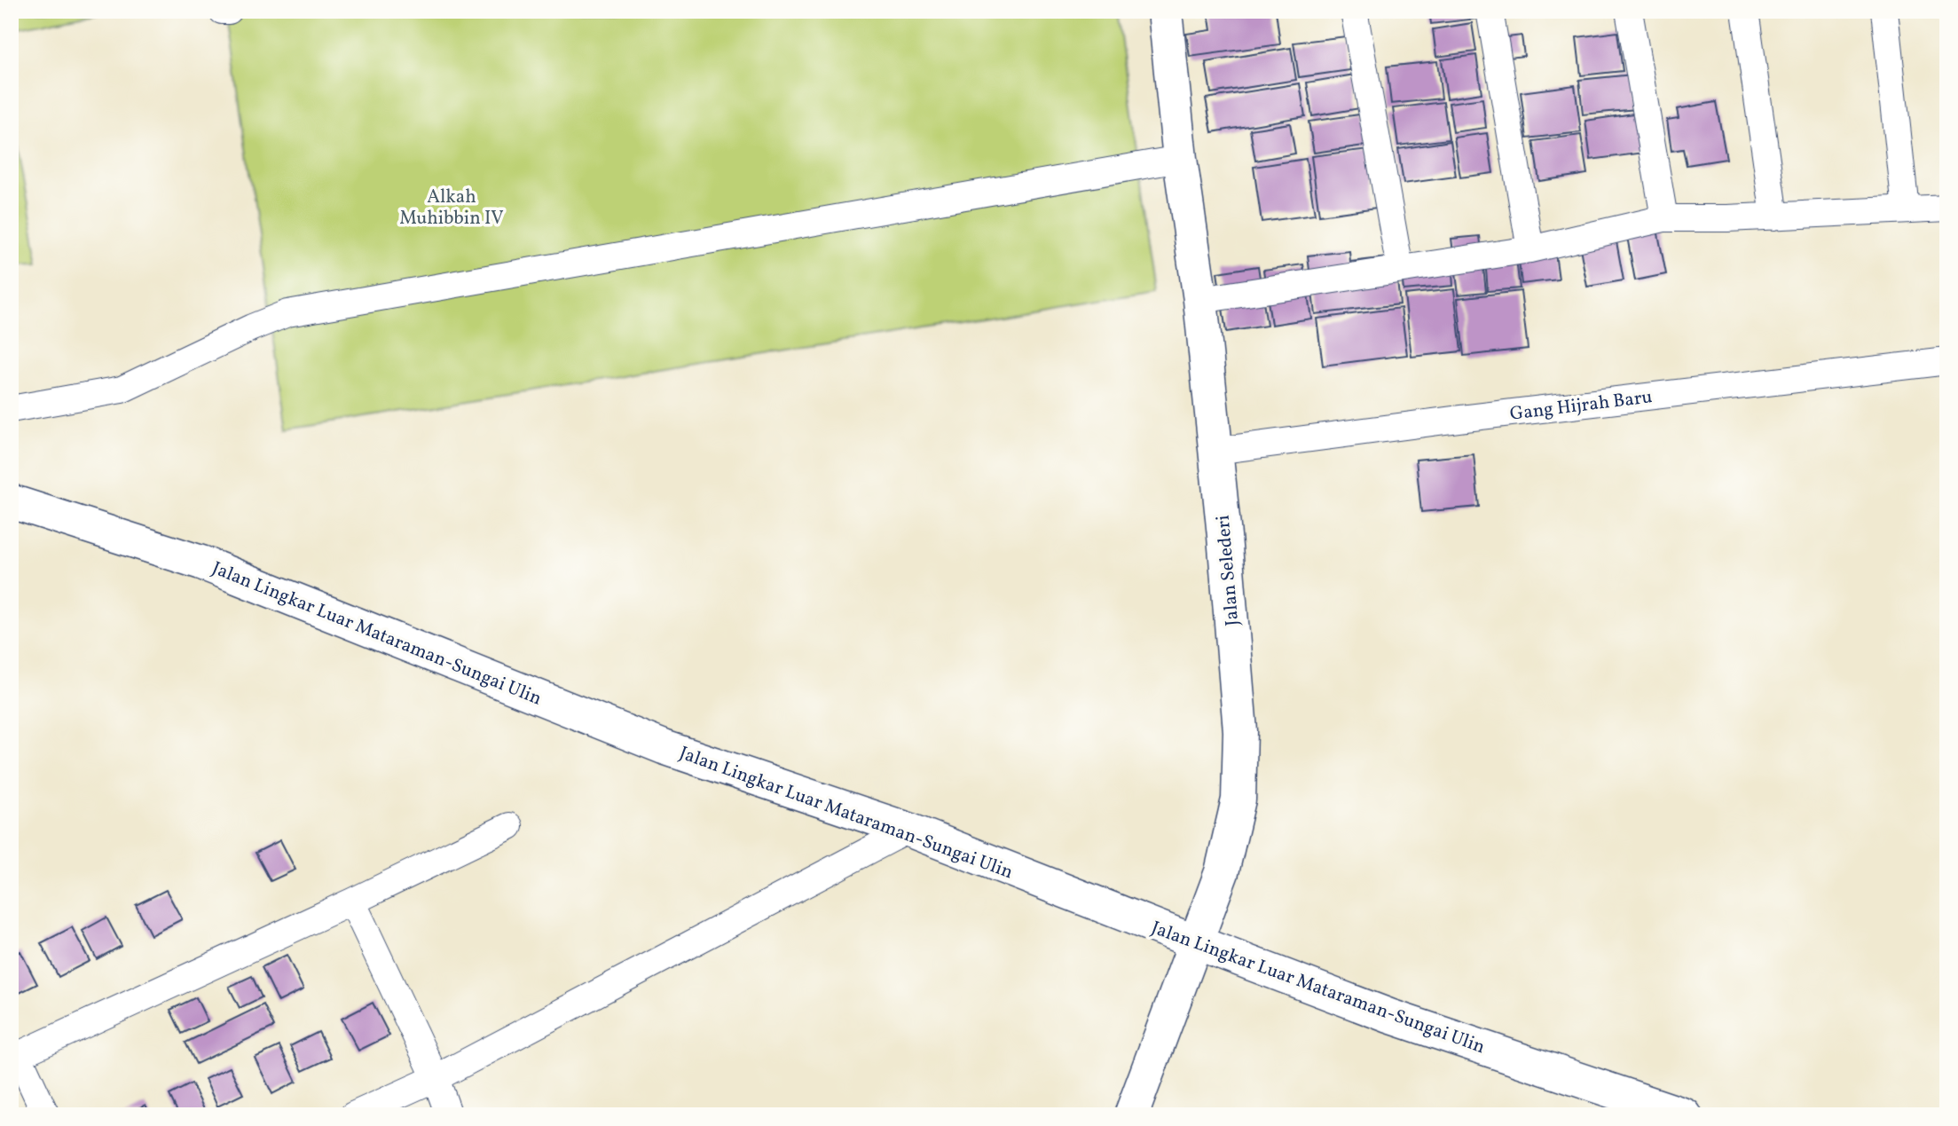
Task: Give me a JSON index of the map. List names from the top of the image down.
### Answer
{
  "streets": {
    "main road": ["Jalan Selederi", "Jalan Lingkar Luar Mataraman-Sungai Ulin"],
    "street": ["Gang Hijrah Baru"]
  },
  "crossings": [
    ["Gang Hijrah Baru", "Jalan Selederi"],
    ["Jalan Selederi", "Jalan Lingkar Luar Mataraman-Sungai Ulin"]
  ],
  "parks": ["Alkah Muhibbin IV"]
}
